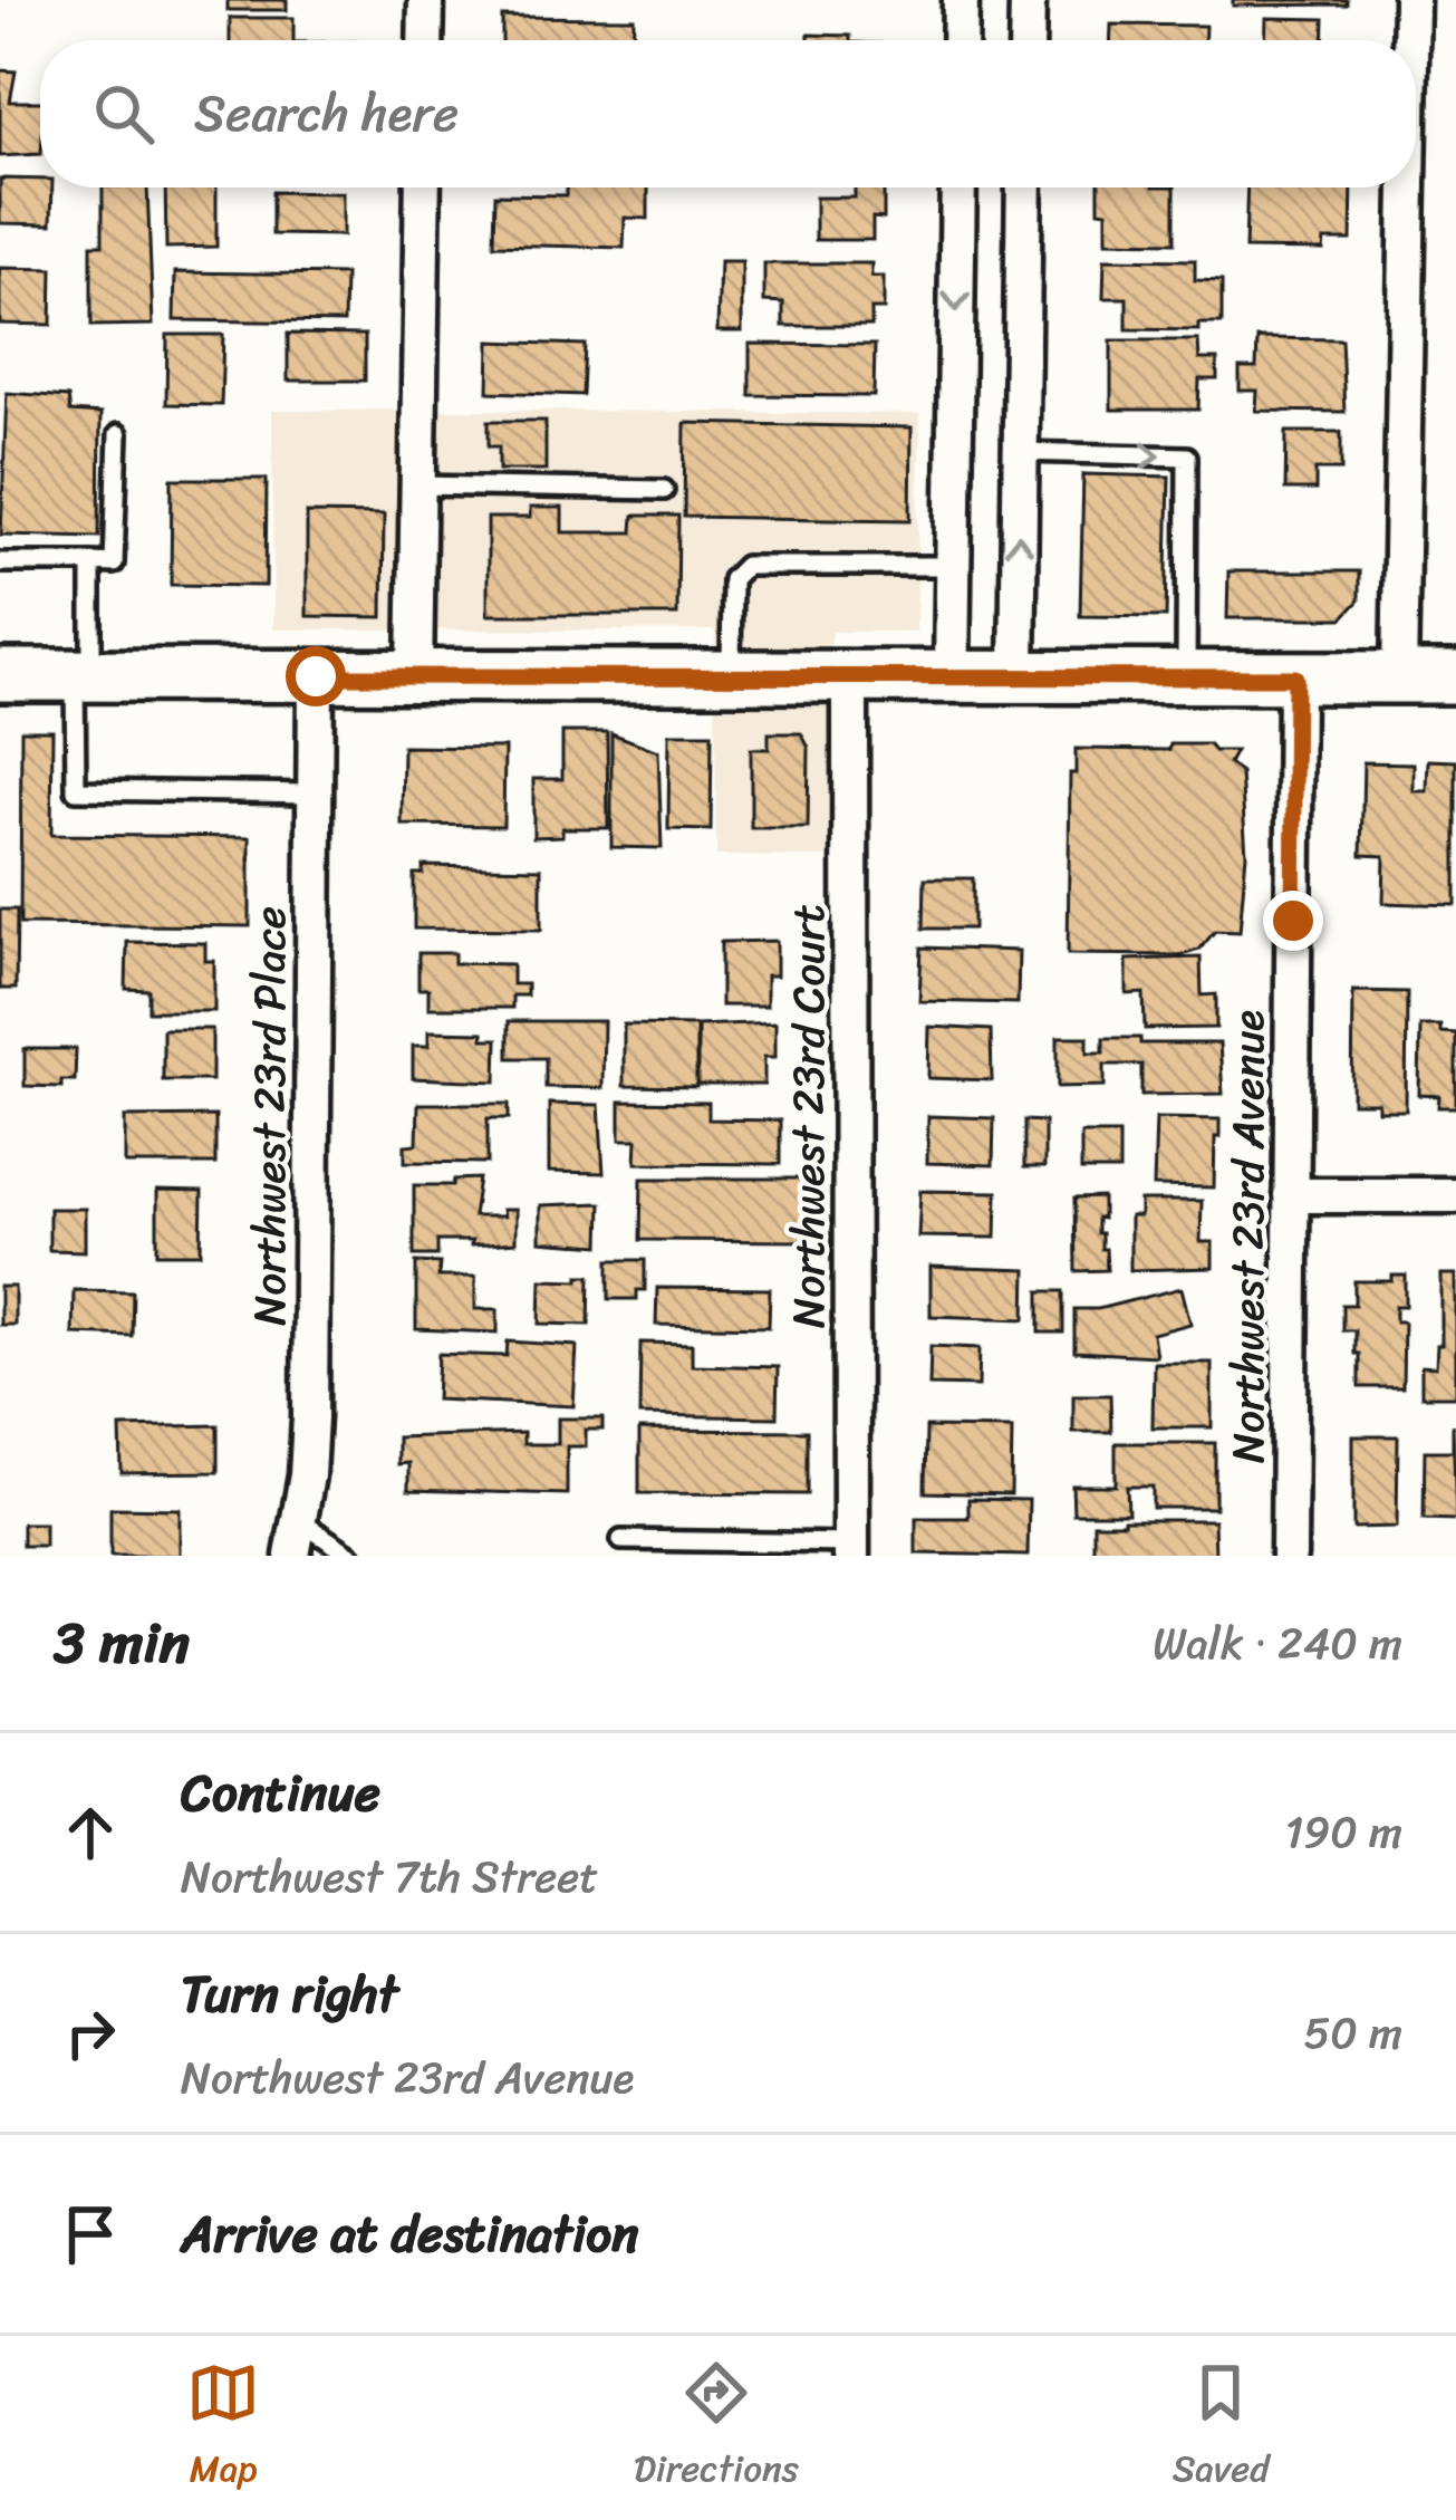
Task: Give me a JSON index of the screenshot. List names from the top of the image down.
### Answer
{
  "streets": {
    "street": ["Northwest 23rd Place", "Northwest 23rd Court", "Northwest 23rd Avenue"]
  },
  "page": {
    "search": "Search here",
    "heading": ["3 min", "Walk · 240 m"],
    "list": [
      ["Continue", "Northwest 7th Street", "190 m"],
      ["Turn right", "Northwest 23rd Avenue", "50 m"],
      "Arrive at destination"
    ],
    "nav": ["Map", "Directions", "Saved"]
  }
}
